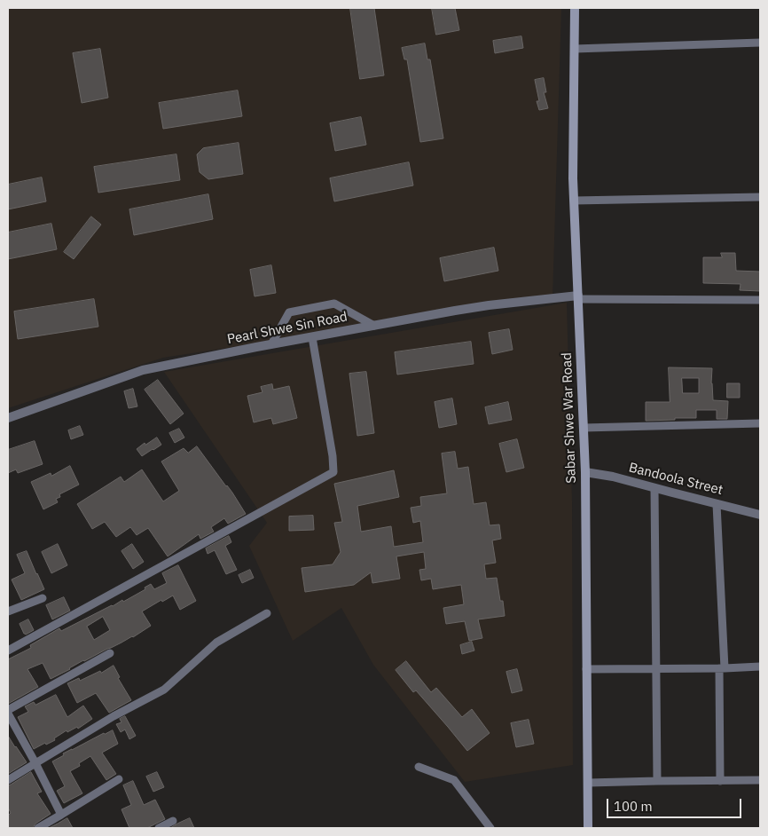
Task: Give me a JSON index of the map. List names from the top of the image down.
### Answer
{
  "streets": {
    "main road": ["Sabar Shwe War Road"],
    "street": ["Pearl Shwe Sin Road", "Bandoola Street"]
  },
  "crossings": [
    ["Pearl Shwe Sin Road", "Sabar Shwe War Road"],
    ["Sabar Shwe War Road", "Bandoola Street"]
  ],
  "scale_bar": "100 m"
}
